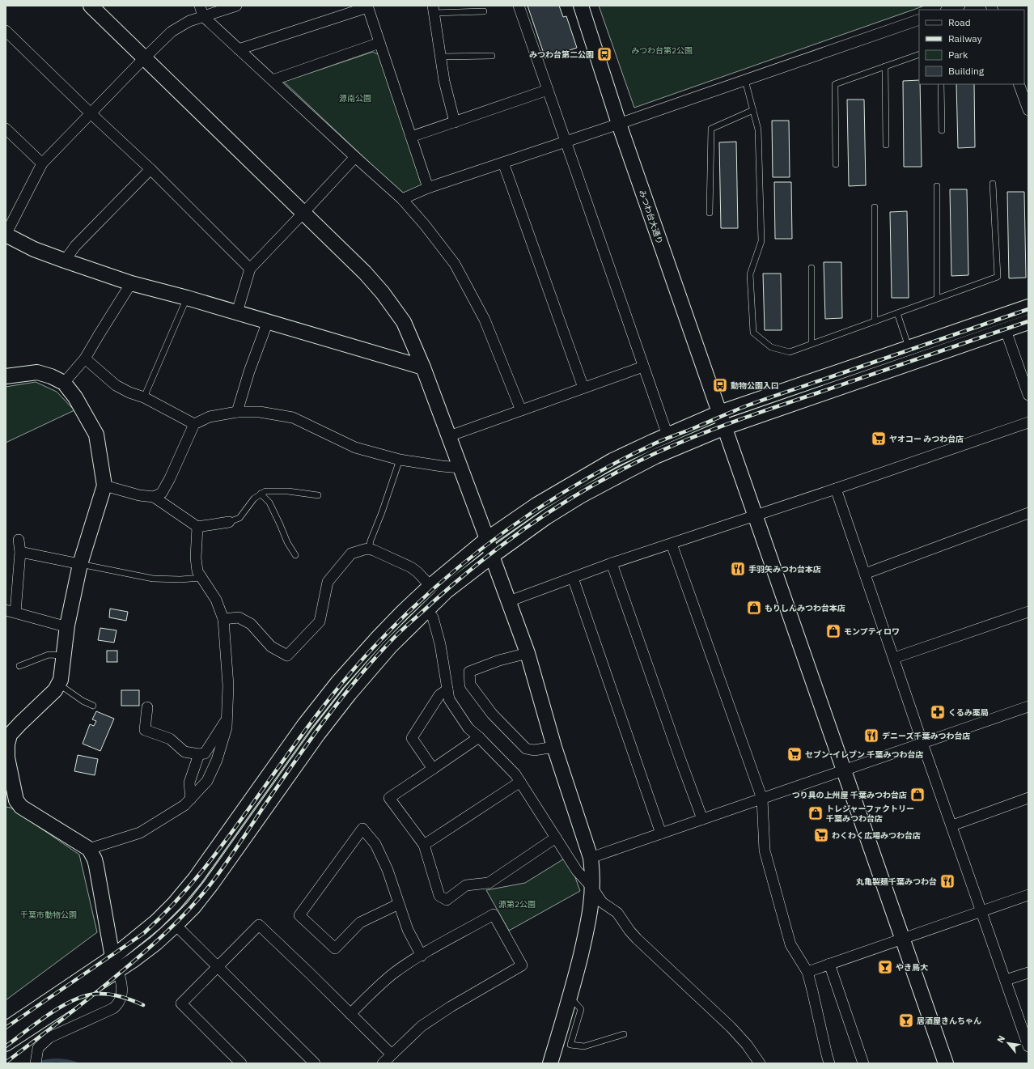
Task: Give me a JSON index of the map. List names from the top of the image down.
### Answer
{
  "streets": {
    "street": ["みつわ台大通り"]
  },
  "parks": [
    "みつわ台第2公園",
    "源南公園",
    "源第2公園",
    "千葉市動物公園"
  ],
  "places": {
    "bus stop": ["みつわ台第二公園", "動物公園入口"],
    "supermarket": ["ヤオコー みつわ台店", "セブン-イレブン 千葉みつわ台店", "わくわく広場みつわ台店"],
    "restaurant": ["手羽矢みつわ台本店", "デニーズ千葉みつわ台店", "丸亀製麺千葉みつわ台"],
    "shop": [
      "もりしんみつわ台本店",
      "モンプティロワ",
      "つり具の上州屋 千葉みつわ台店",
      "トレジャーファクトリー 千葉みつわ台店"
    ],
    "pharmacy": ["くるみ薬局"],
    "bar": ["やき鳥大", "居酒屋きんちゃん"]
  },
  "legend": [
    "Road",
    "Railway",
    "Park",
    "Building"
  ],
  "north": "top left"
}
